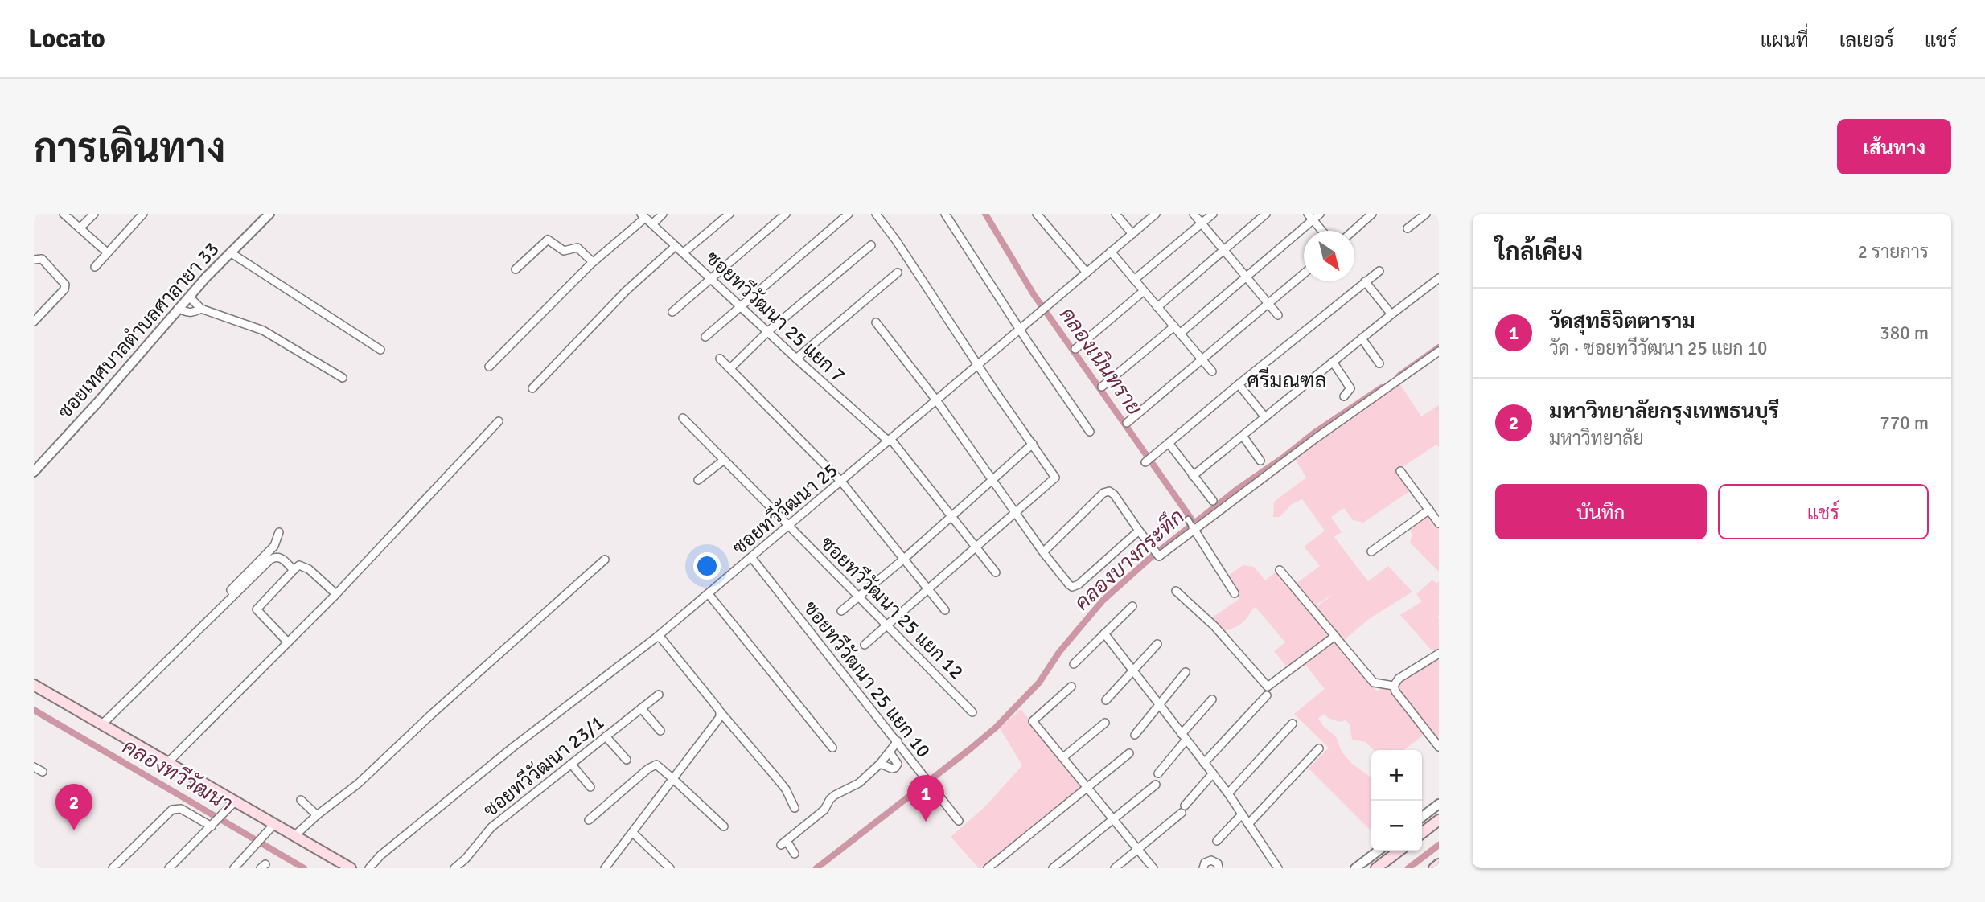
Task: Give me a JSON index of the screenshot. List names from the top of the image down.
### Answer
{
  "streets": {
    "street": [
      "ซอยทวีวัฒนา 25 แยก 7",
      "ซอยเทศบาลตำบลศาลายา 33",
      "ซอยทวีวัฒนา 25",
      "ซอยทวีวัฒนา 25 แยก 12",
      "ซอยทวีวัฒนา 25 แยก 10",
      "ซอยทวีวัฒนา 23/1"
    ]
  },
  "crossings": [
    ["ซอยทวีวัฒนา 25 แยก 7", "ซอยทวีวัฒนา 25"],
    ["ซอยทวีวัฒนา 25", "ซอยทวีวัฒนา 25 แยก 12"],
    ["ซอยทวีวัฒนา 25", "ซอยทวีวัฒนา 25 แยก 10"]
  ],
  "districts": ["ศรีมณฑล"],
  "water": ["คลองเนินทราย", "คลองบางกระทึก", "คลองทวีวัฒนา"],
  "north": "bottom right",
  "page": {
    "header": "Locato",
    "nav": ["แผนที่", "เลเยอร์", "แชร์"],
    "buttons": [
      "เส้นทาง",
      ["บันทึก", "แชร์"]
    ],
    "title": "การเดินทาง",
    "heading": ["ใกล้เคียง", "2 รายการ"],
    "list": [
      {
        "mark": "1",
        "name": "วัดสุทธิจิตตาราม",
        "note": "วัด · ซอยทวีวัฒนา 25 แยก 10",
        "value": "380 m"
      },
      {
        "mark": "2",
        "name": "มหาวิทยาลัยกรุงเทพธนบุรี",
        "note": "มหาวิทยาลัย",
        "value": "770 m"
      }
    ],
    "map_buttons": ["+", "−"],
    "pins": ["1", "2"]
  }
}
